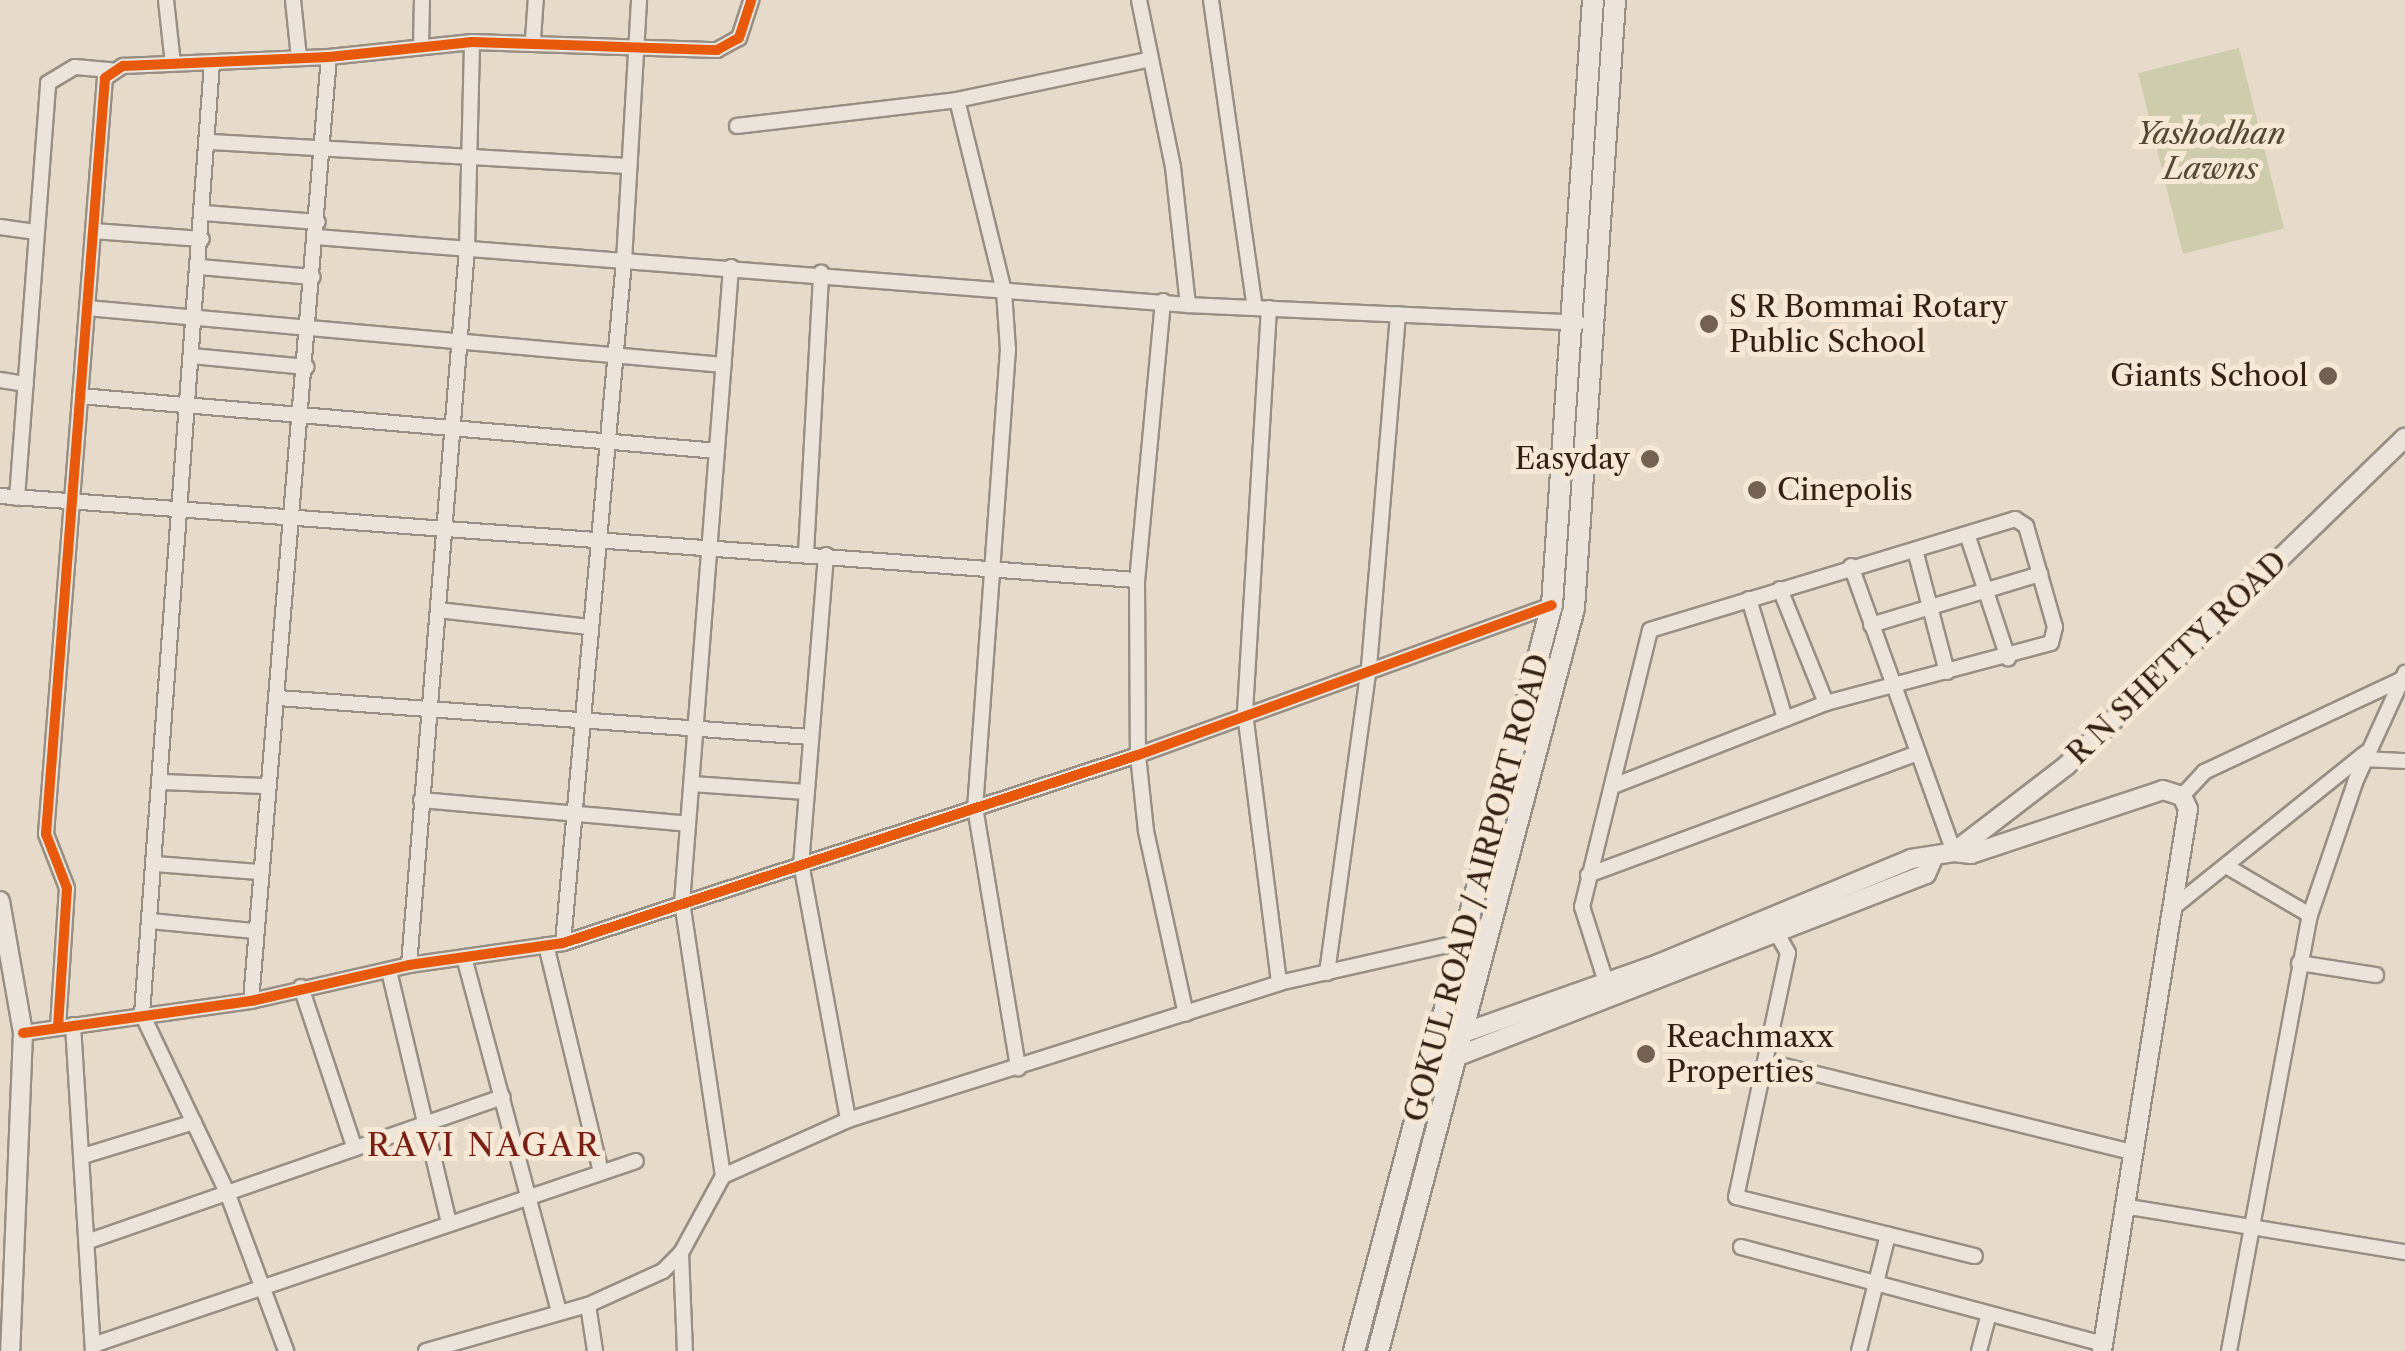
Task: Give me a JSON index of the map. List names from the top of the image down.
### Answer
{
  "streets": {
    "main road": ["GOKUL ROAD / AIRPORT ROAD"],
    "street": ["R N SHETTY ROAD"]
  },
  "crossings": [
    ["R N SHETTY ROAD", "GOKUL ROAD / AIRPORT ROAD"]
  ],
  "districts": ["RAVI NAGAR"],
  "parks": ["Yashodhan Lawns"],
  "places": [
    "S R Bommai Rotary Public School",
    "Giants School",
    "Easyday",
    "Cinepolis",
    "Reachmaxx Properties"
  ]
}
